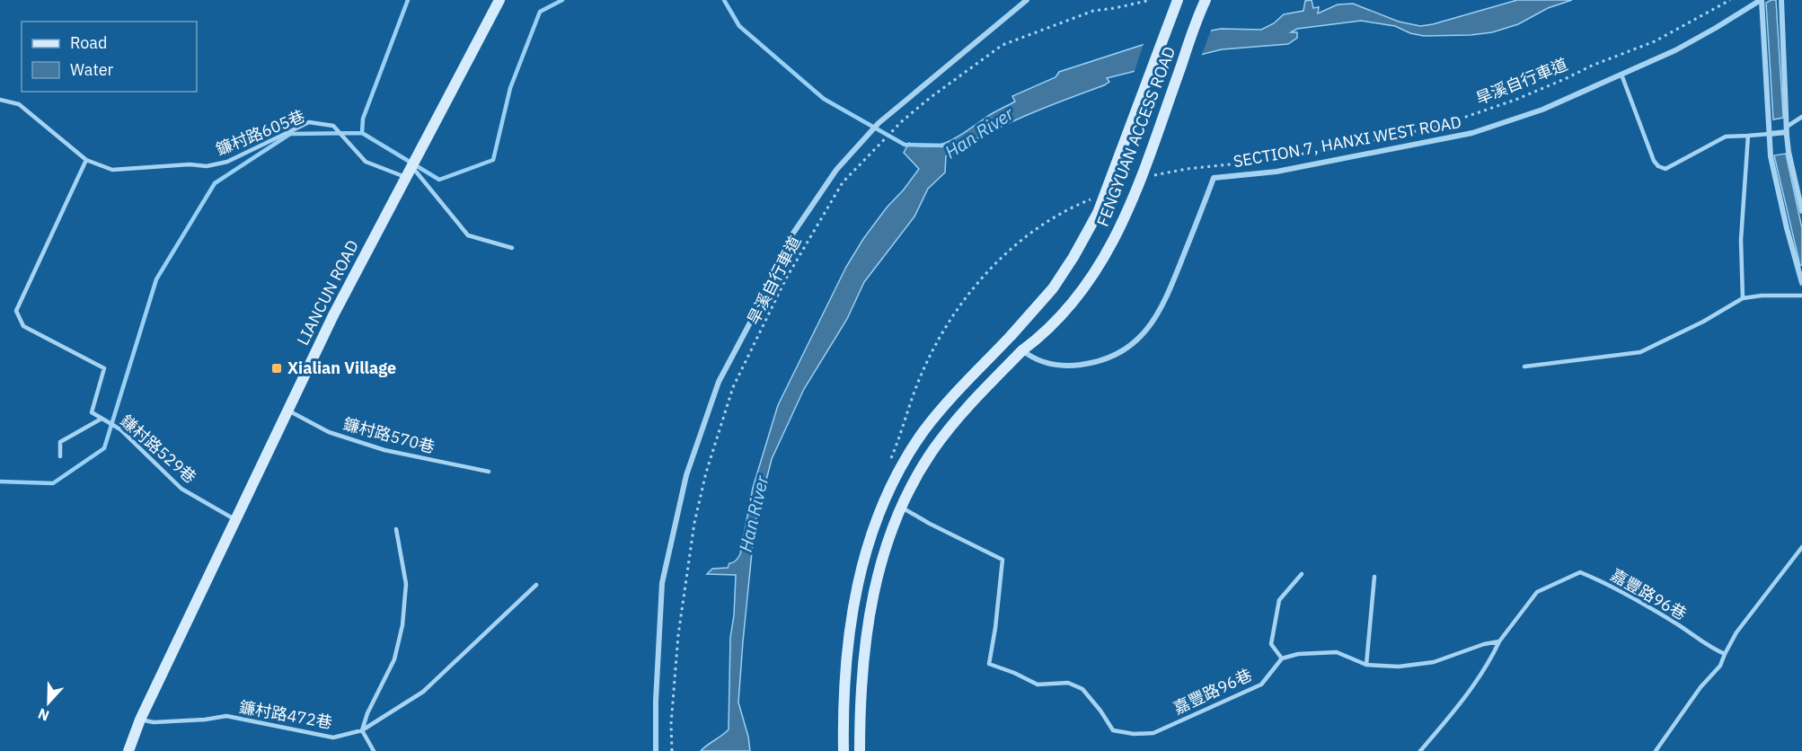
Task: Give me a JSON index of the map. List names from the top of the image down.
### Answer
{
  "streets": {
    "street": ["FENGYUAN ACCESS ROAD", "SECTION 7, HANXI WEST ROAD", "LIANCUN ROAD"],
    "lane": [
      "鐮村路605巷",
      "鐮村路570巷",
      "鎌村路529巷",
      "嘉豐路96巷",
      "鐮村路472巷"
    ],
    "path": ["旱溪自行車道"]
  },
  "crossings": [
    ["鐮村路605巷", "LIANCUN ROAD"],
    ["鐮村路605巷", "鎌村路529巷"],
    ["FENGYUAN ACCESS ROAD", "SECTION 7, HANXI WEST ROAD"],
    ["FENGYUAN ACCESS ROAD", "嘉豐路96巷"],
    ["LIANCUN ROAD", "鐮村路570巷"],
    ["LIANCUN ROAD", "鎌村路529巷"],
    ["LIANCUN ROAD", "鐮村路472巷"]
  ],
  "water": ["Han River"],
  "places": {
    "transit": ["Xialian Village"]
  },
  "legend": ["Road", "Water"],
  "north": "bottom"
}
